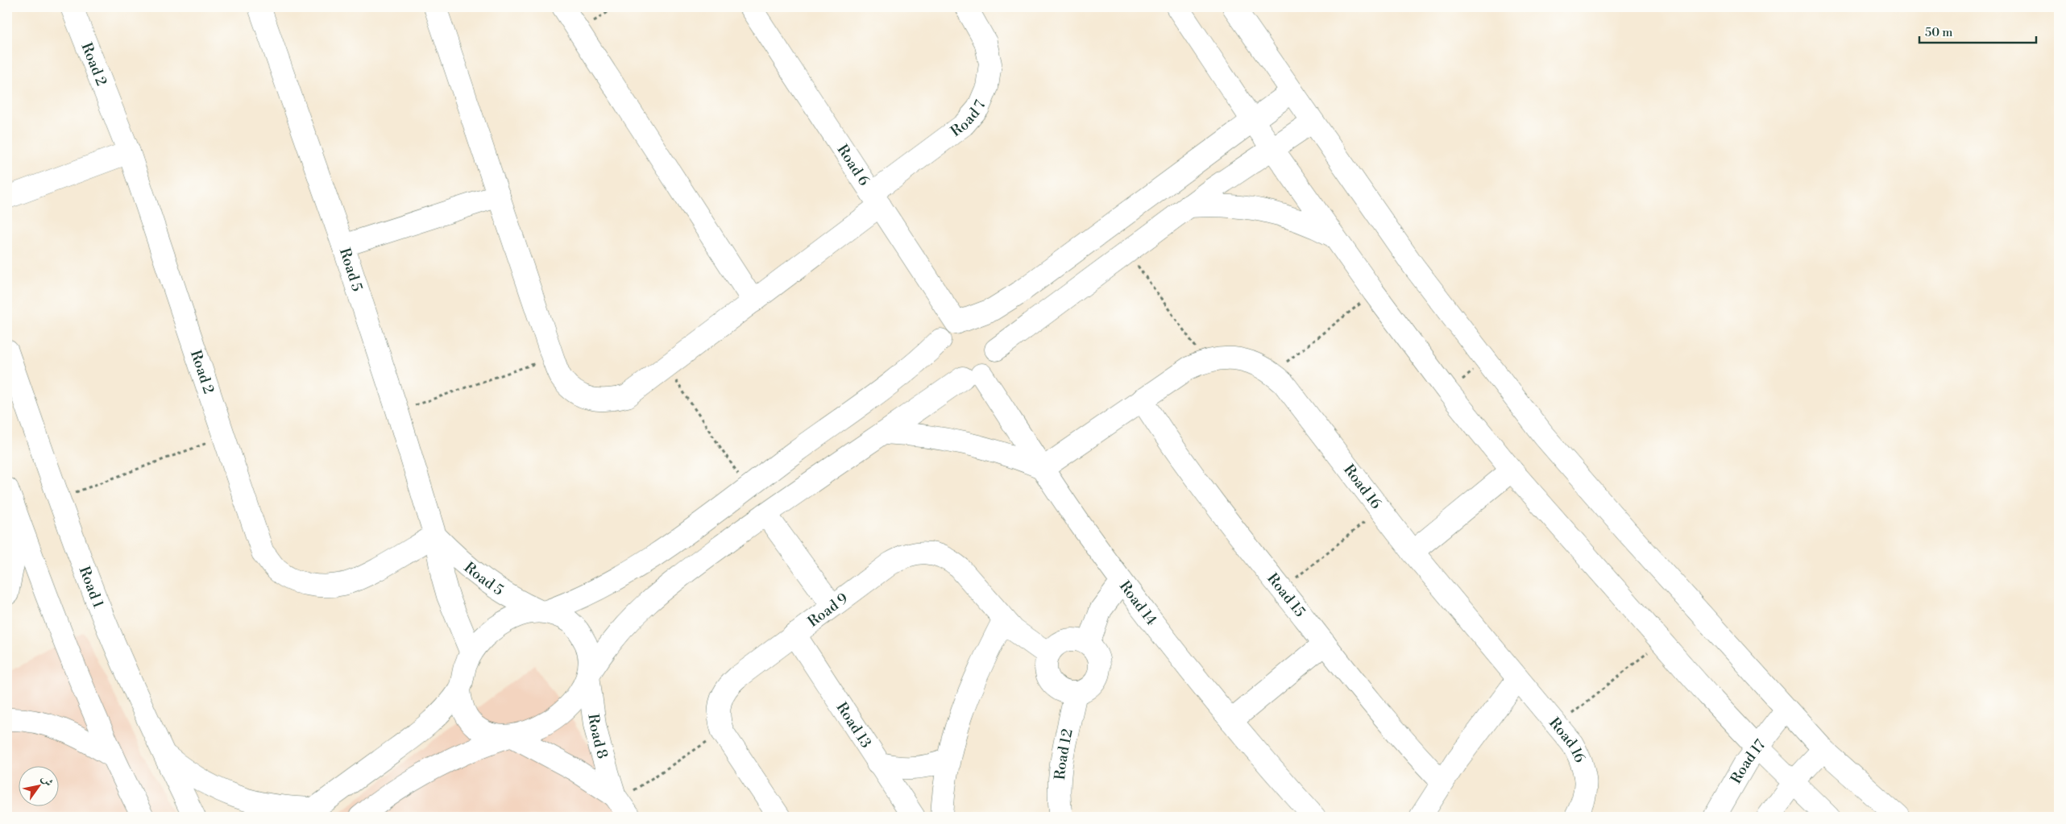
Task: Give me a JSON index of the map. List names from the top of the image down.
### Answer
{
  "streets": {
    "street": [
      "Road 2",
      "Road 7",
      "Road 6",
      "Road 5",
      "Road 16",
      "Road 1",
      "Road 15",
      "Road 14",
      "Road 9",
      "Road 13",
      "Road 8",
      "Road 12",
      "Road 17"
    ]
  },
  "crossings": [
    ["Road 2", "Road 5"],
    ["Road 7", "Road 6"],
    ["Road 6", "Road 14"],
    ["Road 5", "Road 8"],
    ["Road 16", "Road 15"],
    ["Road 16", "Road 14"],
    ["Road 9", "Road 13"],
    ["Road 9", "Road 12"]
  ],
  "scale_bar": "50 m",
  "north": "top right"
}
